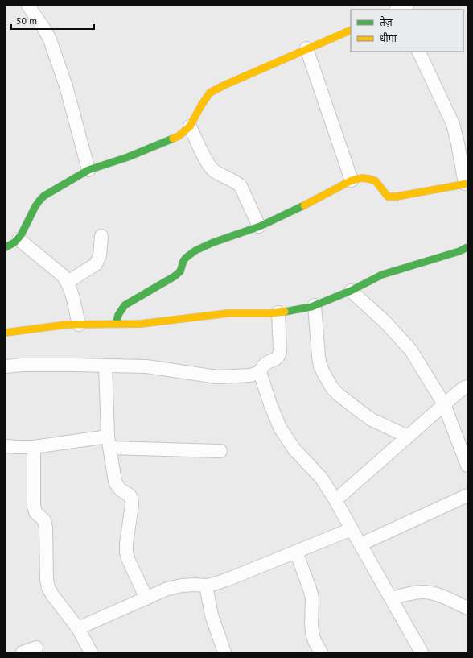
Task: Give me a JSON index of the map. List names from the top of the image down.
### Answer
{
  "legend": ["तेज़", "धीमा"],
  "scale_bar": "50 m"
}
